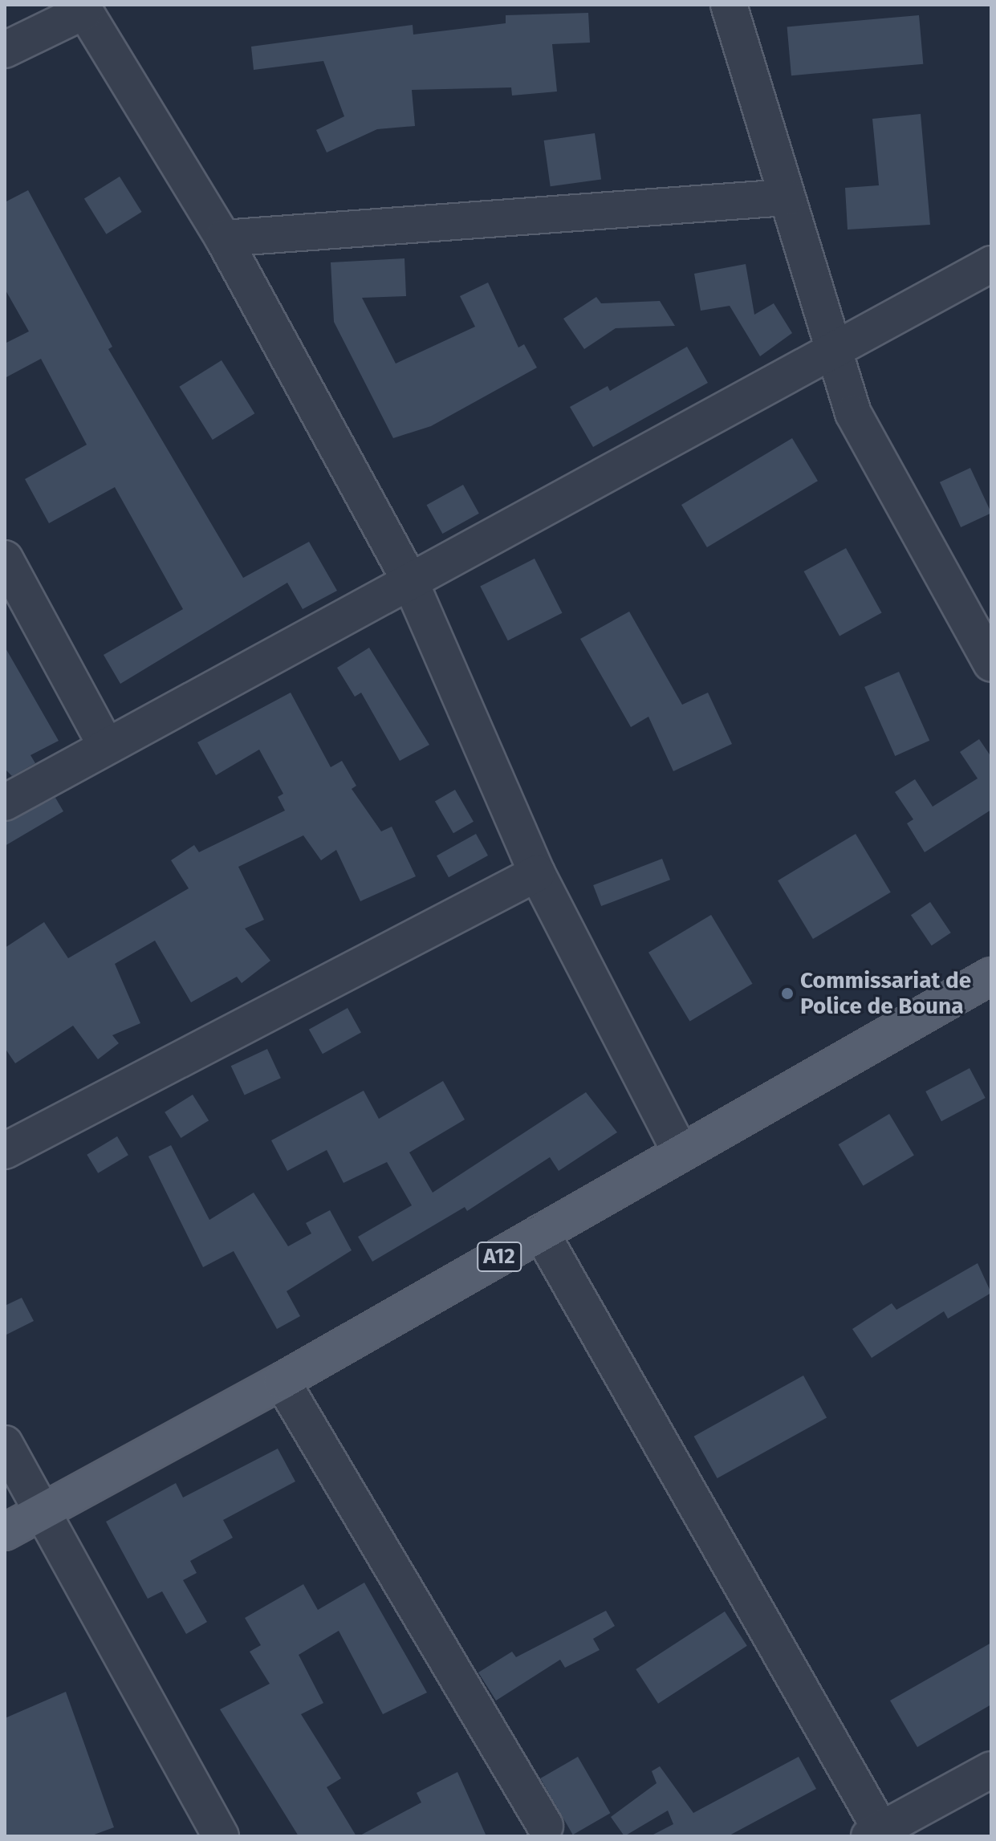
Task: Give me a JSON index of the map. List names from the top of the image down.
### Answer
{
  "streets": {
    "main road": ["A12"]
  },
  "places": ["Commissariat de Police de Bouna"]
}
